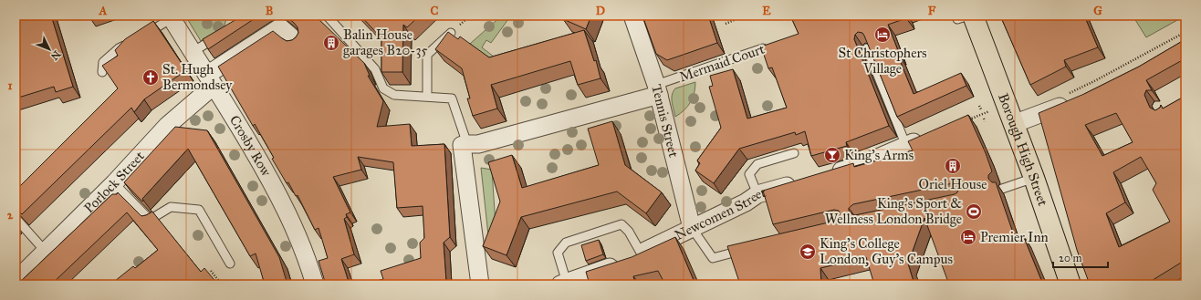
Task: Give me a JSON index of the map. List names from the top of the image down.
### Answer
{
  "streets": {
    "main road": ["Borough High Street"],
    "street": [
      "Mermaid Court",
      "Tennis Street",
      "Crosby Row",
      "Porlock Street",
      "Newcomen Street"
    ]
  },
  "crossings": [
    ["Mermaid Court", "Tennis Street"],
    ["Tennis Street", "Newcomen Street"],
    ["Crosby Row", "Porlock Street"]
  ],
  "places": {
    "hotel": ["St Christophers Village", "Premier Inn"],
    "building": ["Balin House garages B20-35", "Oriel House"],
    "church": ["St. Hugh Bermondsey"],
    "bar": ["King's Arms"],
    "sports": ["King’s Sport & Wellness London Bridge"],
    "school or university": ["King's College London, Guy's Campus"]
  },
  "scale_bar": "20 m",
  "north": "bottom right",
  "grid": {
    "columns": [
      "A",
      "B",
      "C",
      "D",
      "E",
      "F",
      "G"
    ],
    "rows": ["1", "2"]
  }
}
